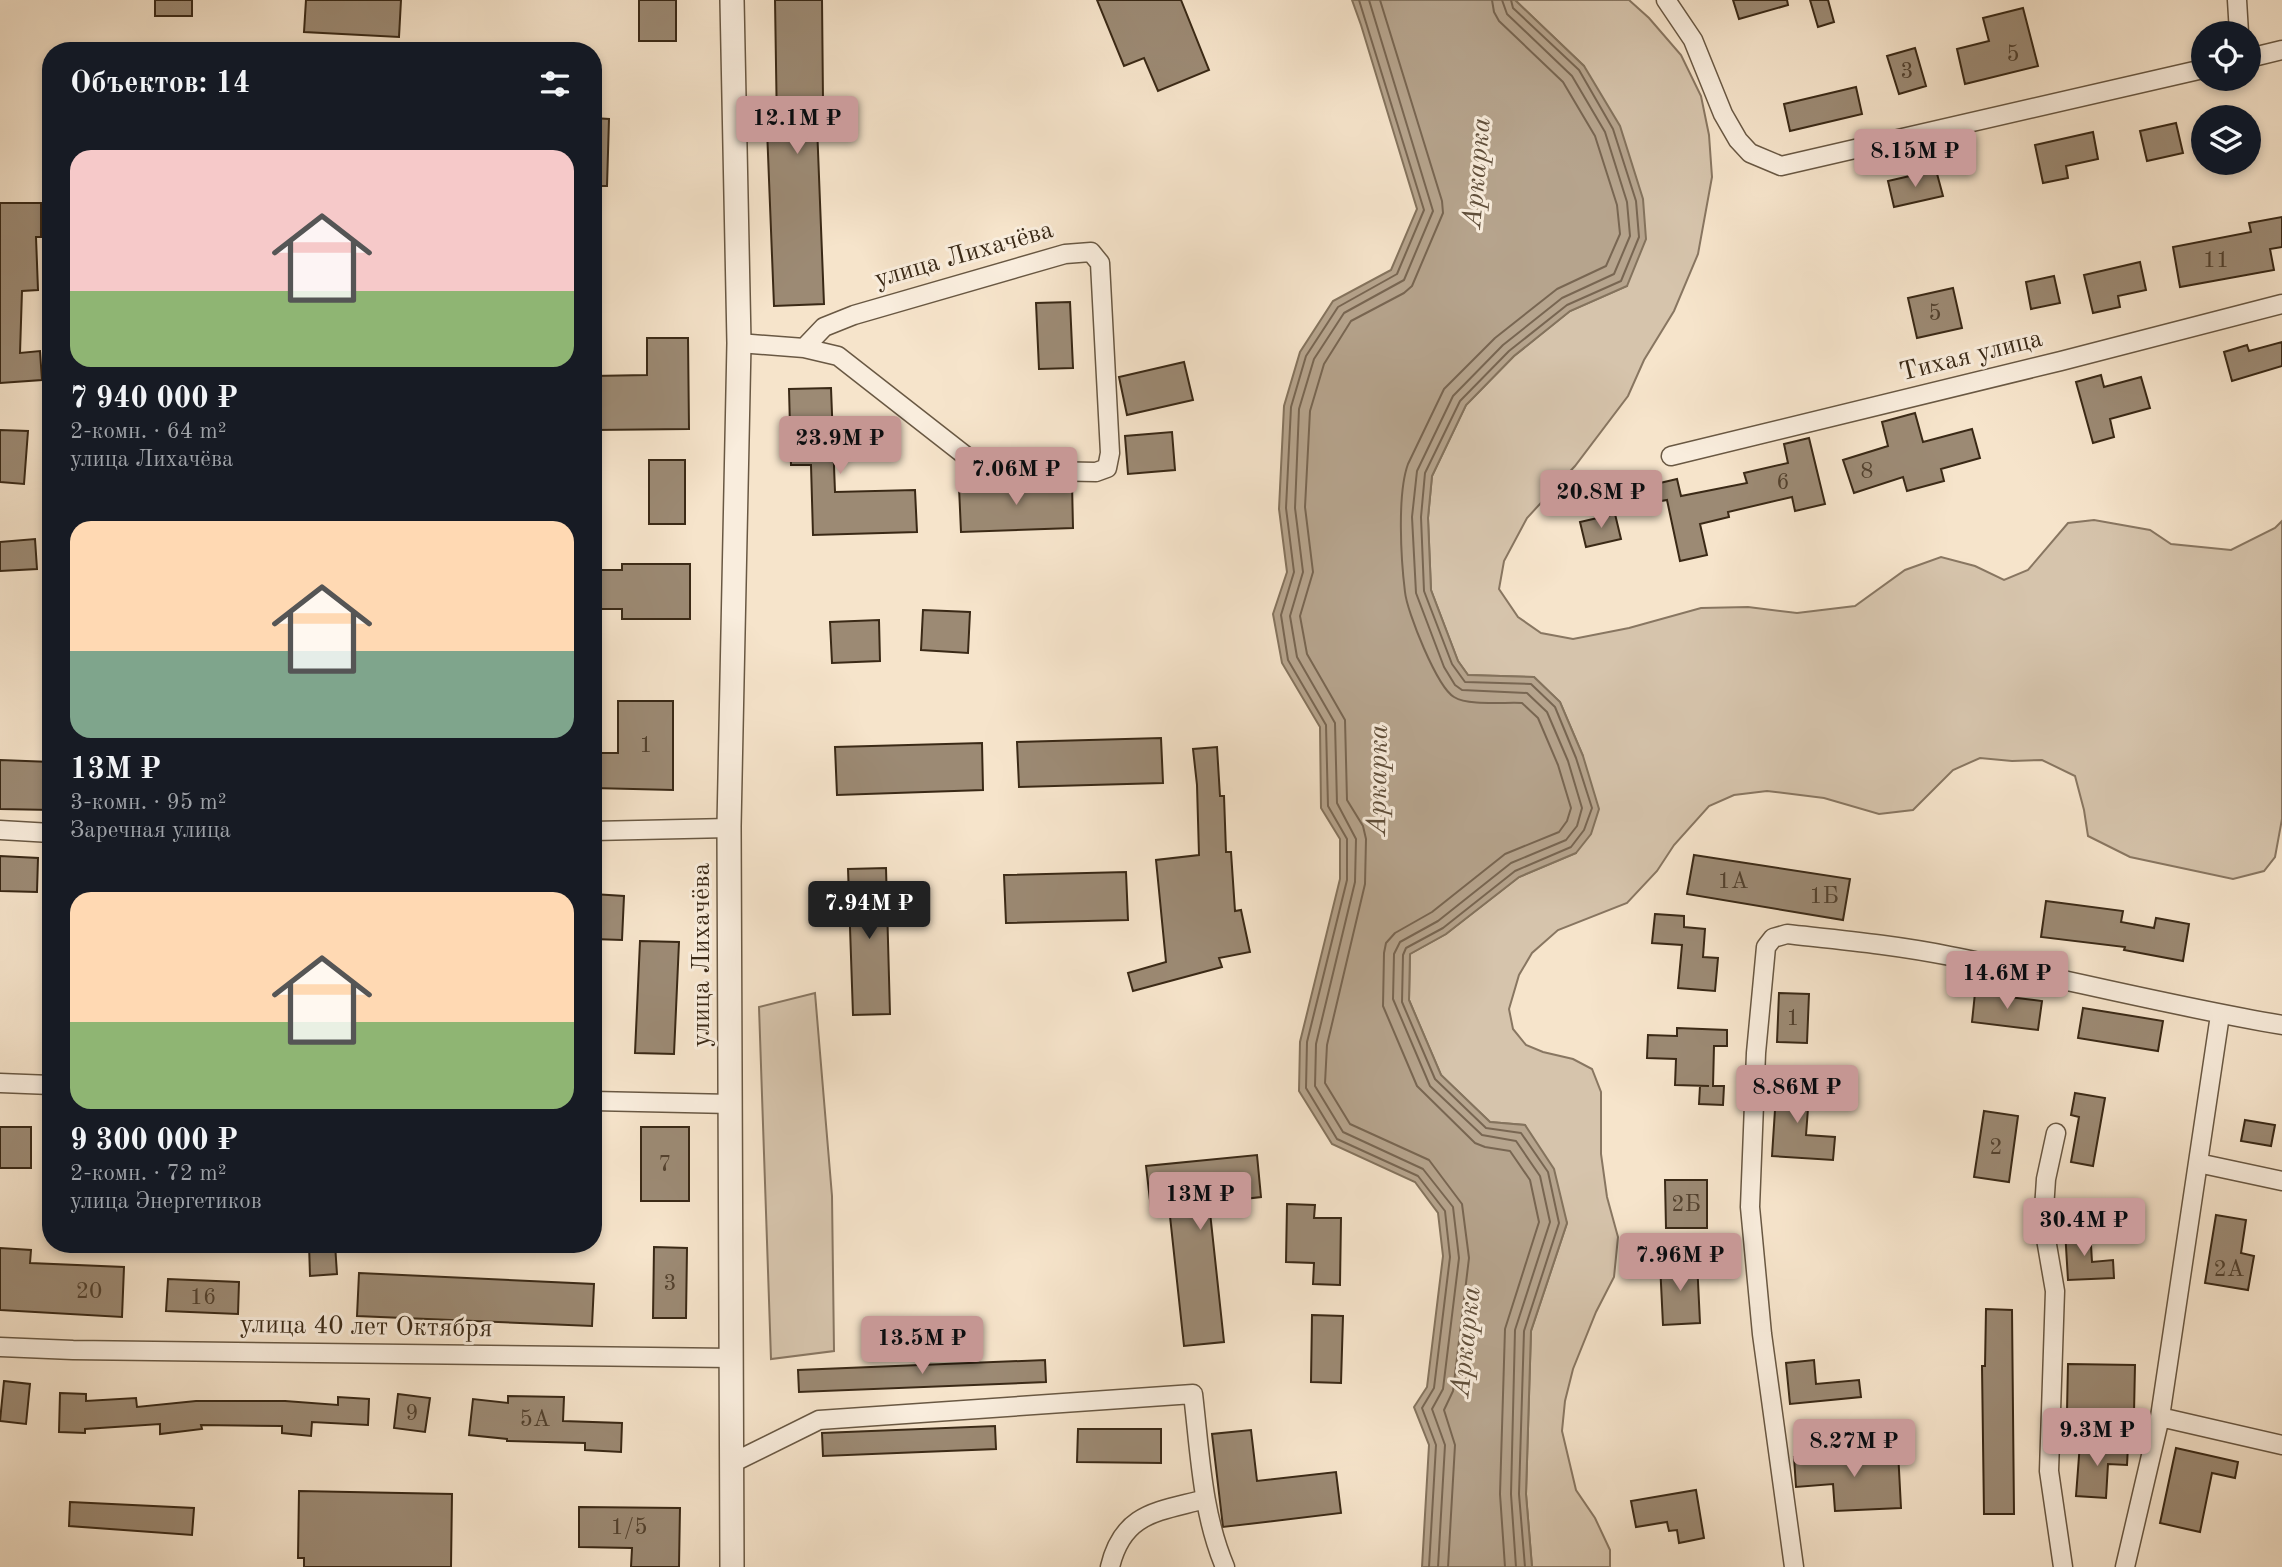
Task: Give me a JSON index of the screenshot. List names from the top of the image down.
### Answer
{
  "streets": {
    "street": ["улица Лихачёва", "Тихая улица", "улица 40 лет Октября"]
  },
  "crossings": [
    ["улица Лихачёва", "улица 40 лет Октября"]
  ],
  "water": ["Аркарка"],
  "house_numbers": [
    "5",
    "3",
    "11",
    "5",
    "8",
    "6",
    "1",
    "1А",
    "1Б",
    "1",
    "2",
    "7",
    "2Б",
    "2А",
    "3",
    "20",
    "16",
    "9",
    "5А",
    "1/5"
  ],
  "page": {
    "heading": "Объектов: 14",
    "price": [
      "12.1M ₽",
      "8.15M ₽",
      "23.9M ₽",
      "7.06M ₽",
      "20.8M ₽",
      "7.94M ₽",
      "14.6M ₽",
      "8.86M ₽",
      "13M ₽",
      "30.4M ₽",
      "7.96M ₽",
      "13.5M ₽",
      "9.3M ₽",
      "8.27M ₽"
    ],
    "list": [
      {
        "name": "7 940 000 ₽",
        "note": "2-комн. · 64 m² · улица Лихачёва"
      },
      {
        "name": "13M ₽",
        "note": "3-комн. · 95 m² · Заречная улица"
      },
      {
        "name": "9 300 000 ₽",
        "note": "2-комн. · 72 m² · улица Энергетиков"
      }
    ]
  }
}
